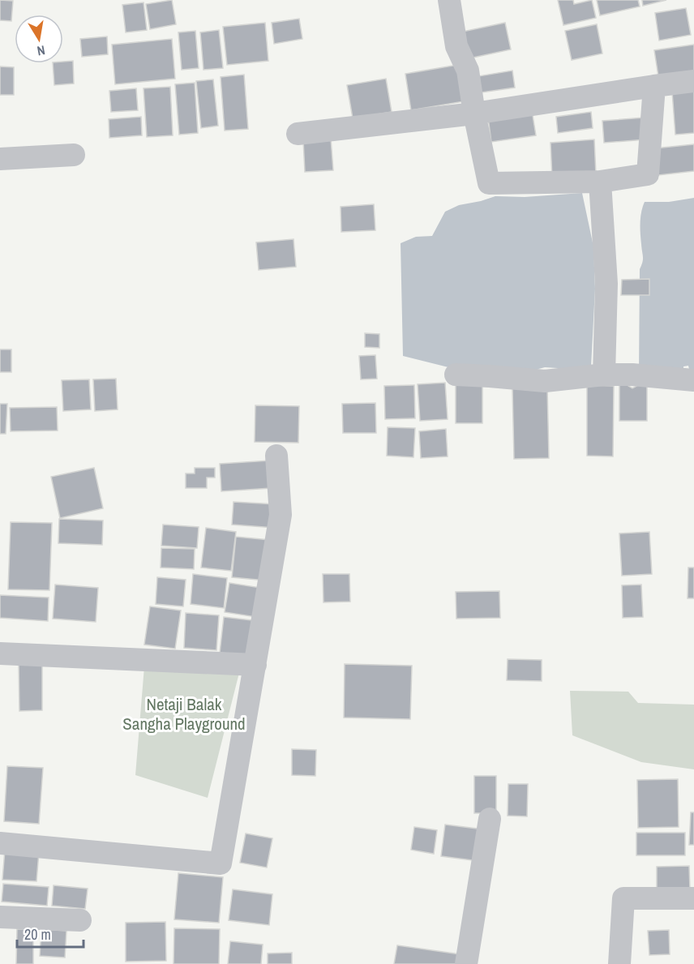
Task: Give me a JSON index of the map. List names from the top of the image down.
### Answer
{
  "parks": ["Netaji Balak Sangha Playground"],
  "scale_bar": "20 m",
  "north": "bottom"
}
